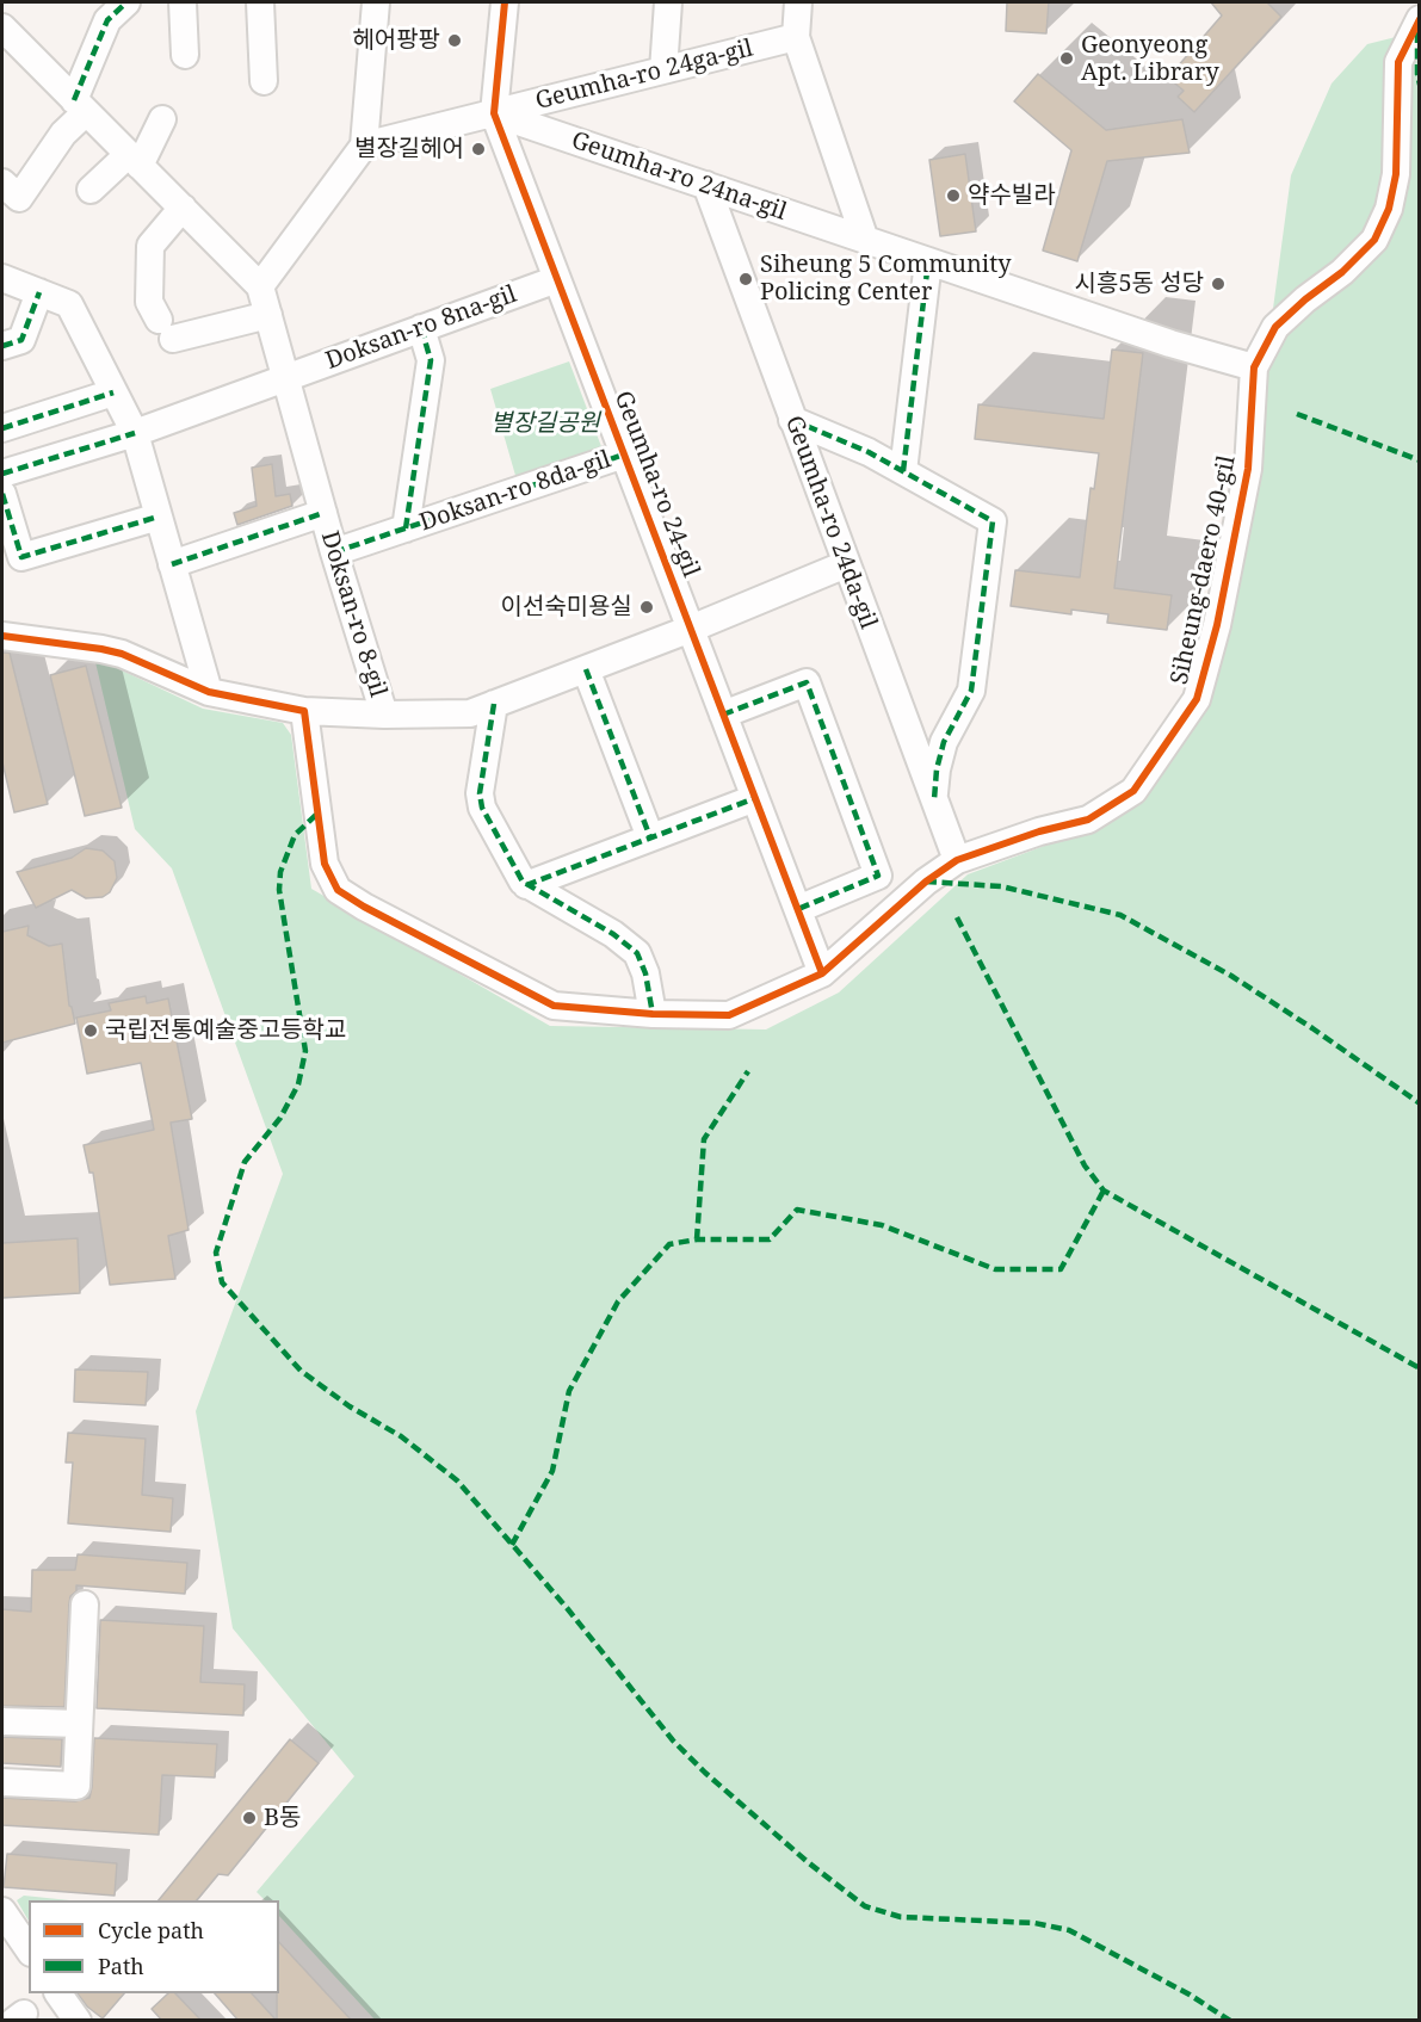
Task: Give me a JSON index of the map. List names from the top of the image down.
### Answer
{
  "streets": {
    "street": [
      "Geumha-ro 24ga-gil",
      "Geumha-ro 24na-gil",
      "Doksan-ro 8na-gil",
      "Geumha-ro 24-gil",
      "Doksan-ro 8da-gil",
      "Geumha-ro 24da-gil",
      "Siheung-daero 40-gil",
      "Doksan-ro 8-gil"
    ]
  },
  "crossings": [
    ["Geumha-ro 24ga-gil", "Geumha-ro 24na-gil"],
    ["Geumha-ro 24ga-gil", "Geumha-ro 24-gil"],
    ["Geumha-ro 24na-gil", "Geumha-ro 24-gil"],
    ["Geumha-ro 24na-gil", "Geumha-ro 24da-gil"],
    ["Geumha-ro 24na-gil", "Siheung-daero 40-gil"],
    ["Doksan-ro 8na-gil", "Geumha-ro 24-gil"],
    ["Doksan-ro 8na-gil", "Doksan-ro 8da-gil"],
    ["Doksan-ro 8na-gil", "Doksan-ro 8-gil"],
    ["Geumha-ro 24-gil", "Doksan-ro 8da-gil"],
    ["Geumha-ro 24-gil", "Siheung-daero 40-gil"],
    ["Doksan-ro 8da-gil", "Doksan-ro 8-gil"],
    ["Geumha-ro 24da-gil", "Siheung-daero 40-gil"]
  ],
  "parks": ["별장길공원"],
  "places": [
    "헤어팡팡",
    "Geonyeong Apt. Library",
    "별장길헤어",
    "약수빌라",
    "Siheung 5 Community Policing Center",
    "시흥5동 성당",
    "이선숙미용실",
    "국립전통예술중고등학교",
    "B동"
  ],
  "legend": ["Cycle path", "Path"]
}
